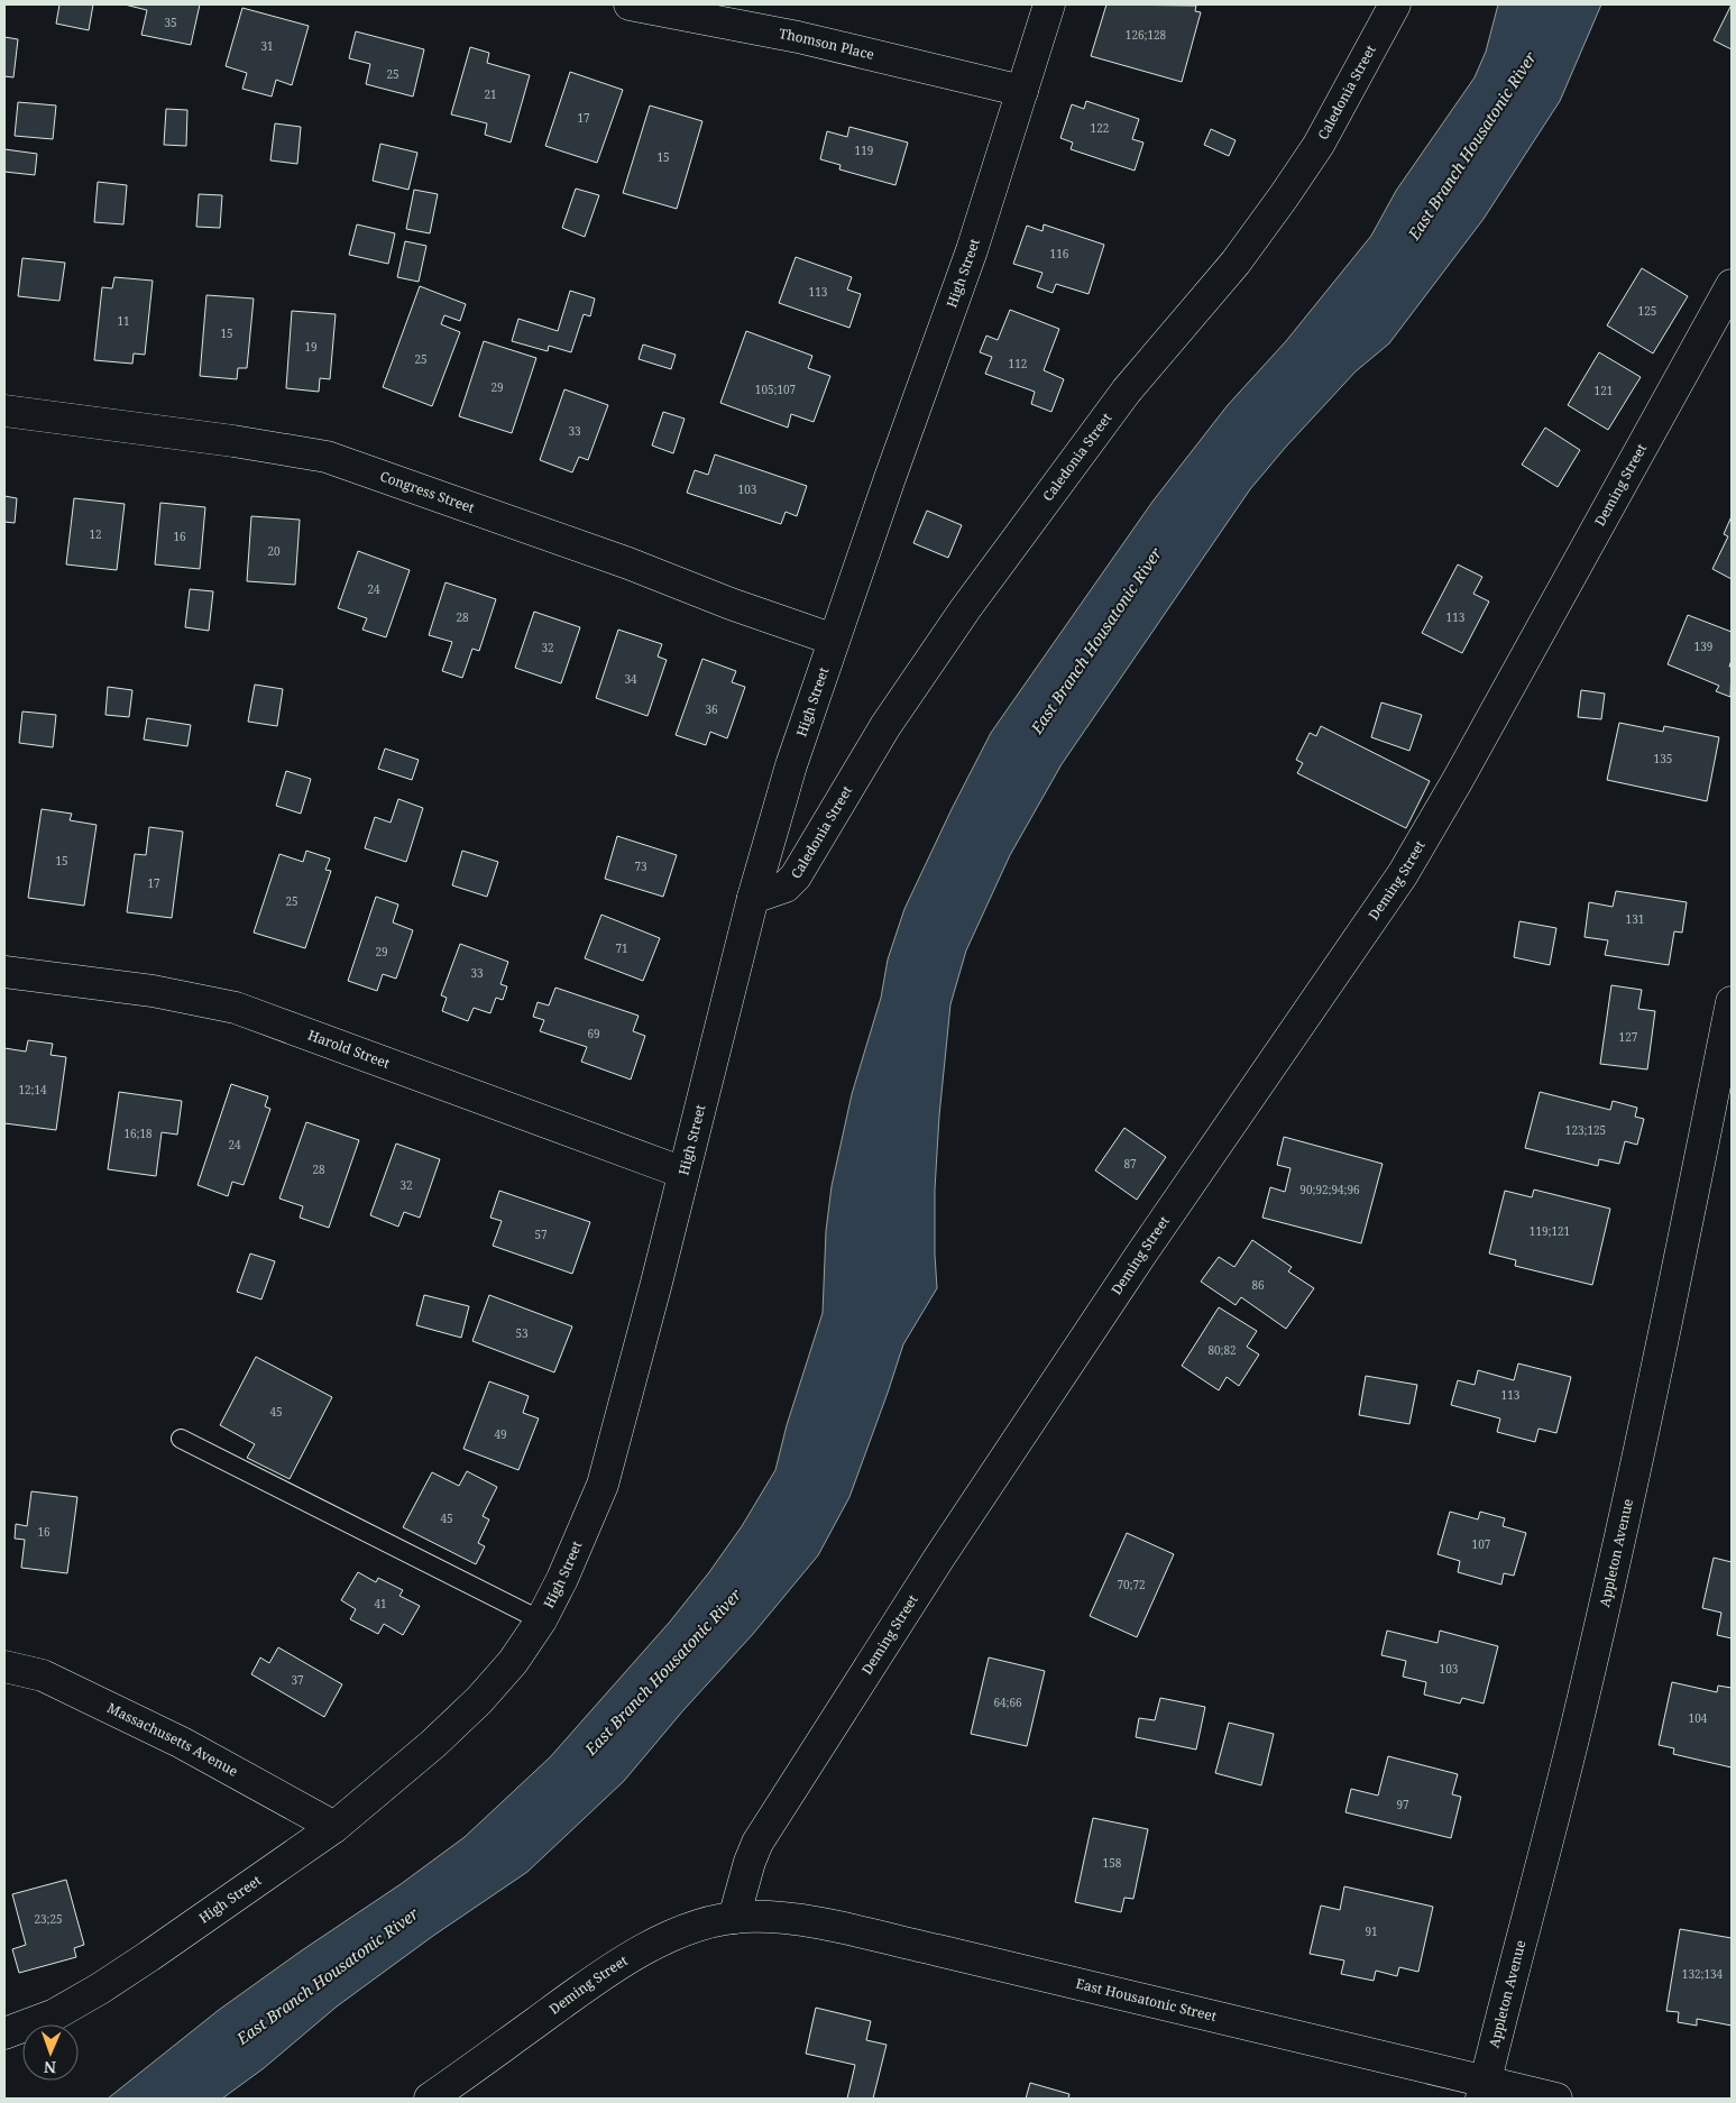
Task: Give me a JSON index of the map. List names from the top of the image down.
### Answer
{
  "streets": {
    "street": [
      "Thomson Place",
      "Caledonia Street",
      "High Street",
      "Deming Street",
      "Congress Street",
      "Harold Street",
      "Appleton Avenue",
      "Massachusetts Avenue",
      "East Housatonic Street"
    ]
  },
  "crossings": [
    ["Thomson Place", "High Street"],
    ["Caledonia Street", "High Street"],
    ["High Street", "Congress Street"],
    ["High Street", "Harold Street"],
    ["High Street", "Massachusetts Avenue"],
    ["Deming Street", "East Housatonic Street"],
    ["Appleton Avenue", "East Housatonic Street"]
  ],
  "water": ["East Branch Housatonic River"],
  "house_numbers": [
    "35",
    "126;128",
    "31",
    "25",
    "21",
    "17",
    "122",
    "119",
    "15",
    "116",
    "113",
    "125",
    "11",
    "15",
    "19",
    "25",
    "112",
    "29",
    "105;107",
    "121",
    "33",
    "103",
    "12",
    "16",
    "20",
    "24",
    "28",
    "113",
    "139",
    "32",
    "34",
    "36",
    "135",
    "15",
    "73",
    "17",
    "25",
    "131",
    "71",
    "29",
    "33",
    "69",
    "127",
    "12;14",
    "123;125",
    "16;18",
    "24",
    "87",
    "28",
    "32",
    "90;92;94;96",
    "119;121",
    "57",
    "86",
    "53",
    "80;82",
    "113",
    "45",
    "49",
    "45",
    "16",
    "107",
    "70;72",
    "41",
    "103",
    "37",
    "64;66",
    "104",
    "97",
    "158",
    "23;25",
    "91",
    "132;134"
  ],
  "north": "bottom"
}
